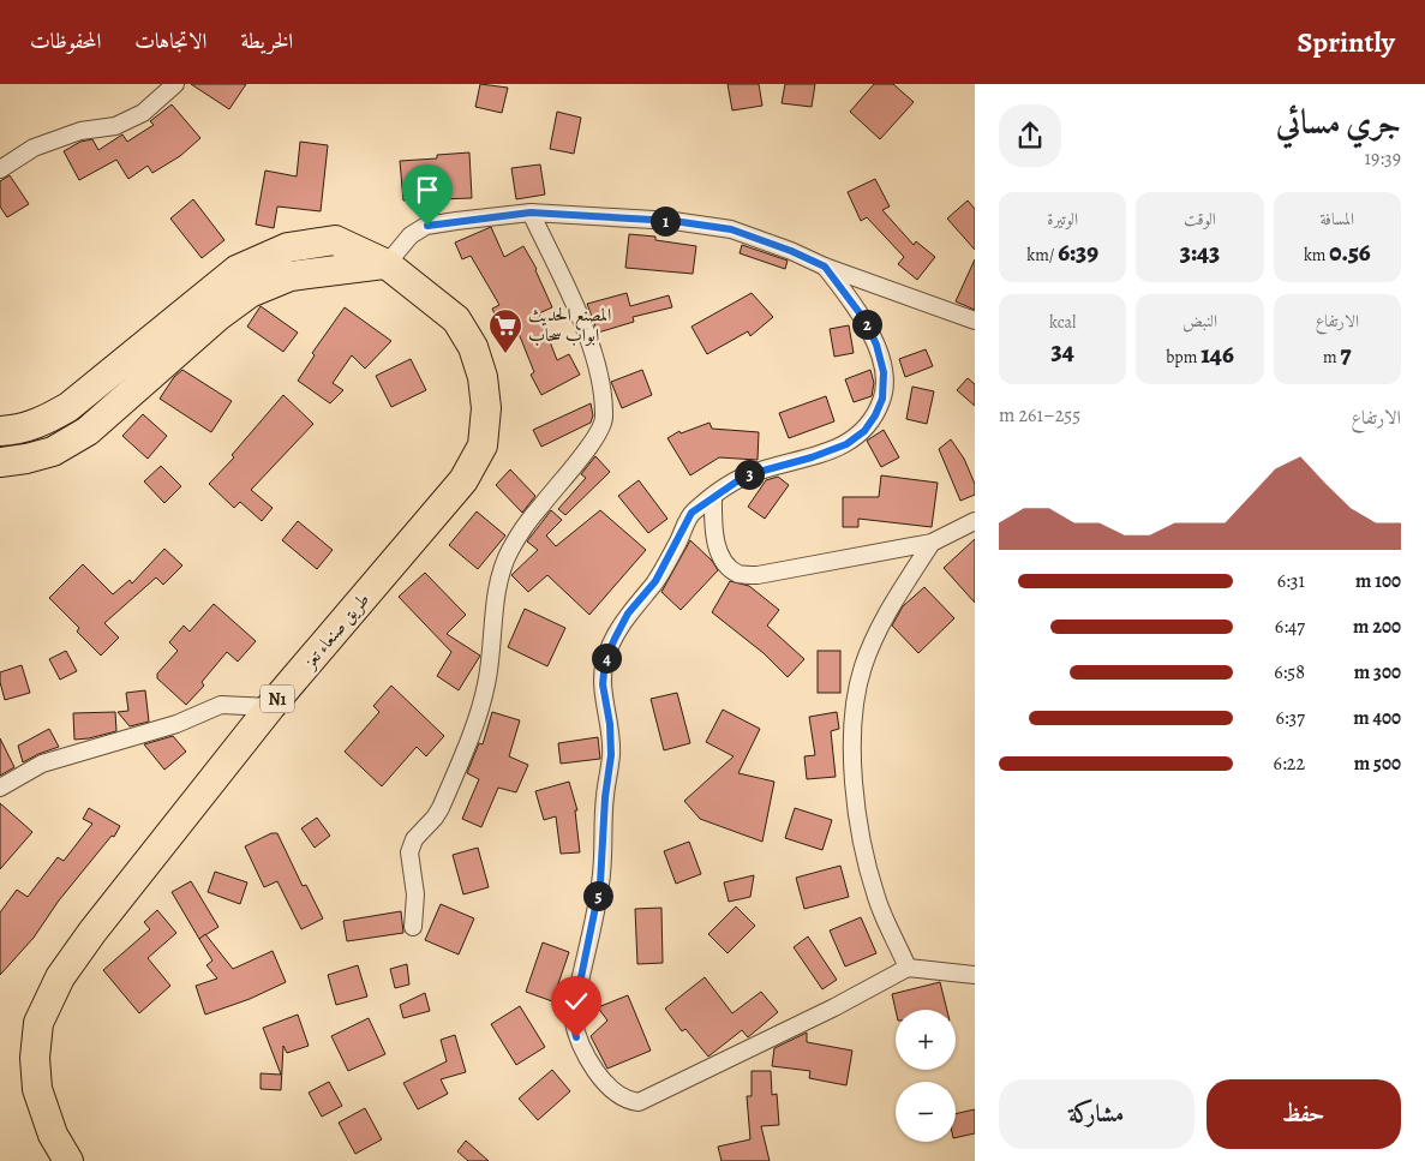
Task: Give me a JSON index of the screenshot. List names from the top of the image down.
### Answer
{
  "streets": {
    "highway": ["طريق صنعاء تعز", "N1"]
  },
  "places": {
    "supermarket": ["المصنع الحديث ابواب سحاب"]
  },
  "page": {
    "header": "Sprintly",
    "nav": ["الخريطة", "الاتجاهات", "المحفوظات"],
    "heading": ["جري مسائي", "19:39"],
    "stats": [
      ["المسافة", "0.56 km"],
      ["الوقت", "3:43"],
      ["الوتيرة", "6:39 /km"],
      ["الارتفاع", "7 m"],
      ["النبض", "146 bpm"],
      ["kcal", "34"]
    ],
    "pins": [
      "1",
      "2",
      "3",
      "4",
      "5"
    ],
    "chart": ["الارتفاع", "255–261 m"],
    "list": [
      {
        "name": "100 m",
        "note": "6:31"
      },
      {
        "name": "200 m",
        "note": "6:47"
      },
      {
        "name": "300 m",
        "note": "6:58"
      },
      {
        "name": "400 m",
        "note": "6:37"
      },
      {
        "name": "500 m",
        "note": "6:22"
      }
    ],
    "map_buttons": ["+", "−"],
    "buttons": ["حفظ", "مشاركة"]
  }
}
